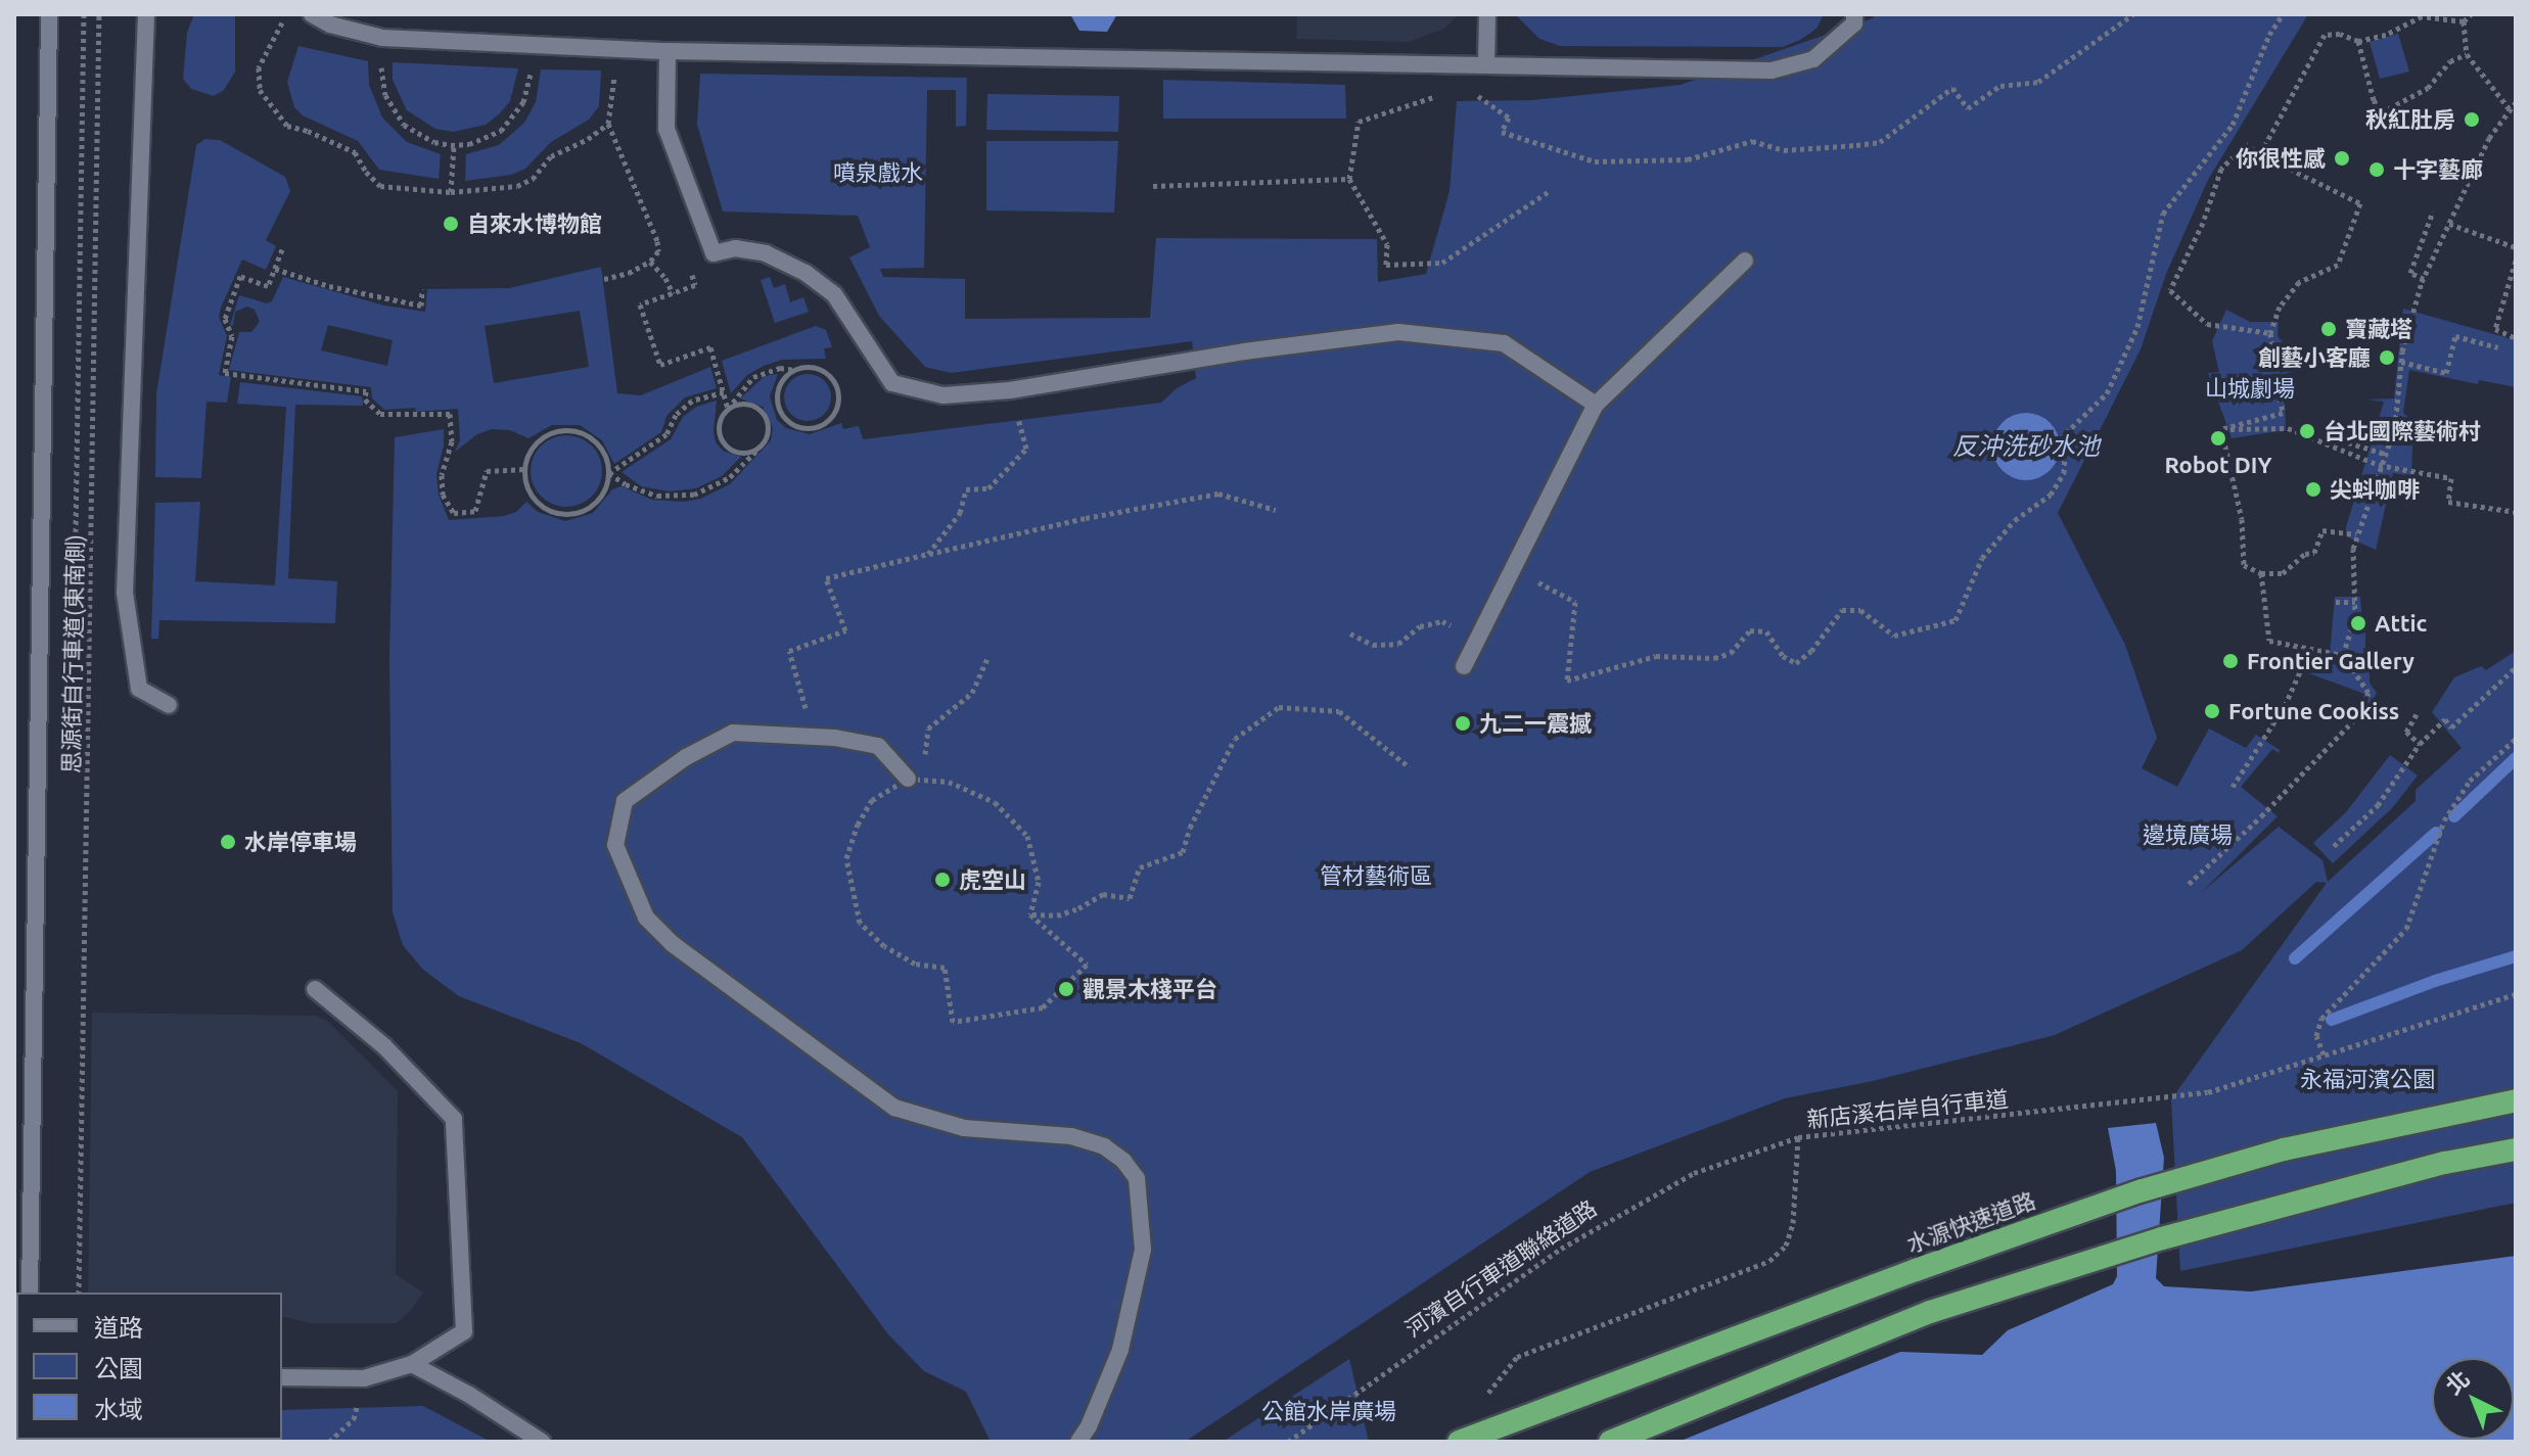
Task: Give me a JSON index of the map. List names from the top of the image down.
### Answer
{
  "streets": {
    "highway": ["水源快速道路"],
    "path": ["思源街自行車道(東南側)", "新店溪右岸自行車道", "河濱自行車道聯絡道路"]
  },
  "crossings": [
    ["新店溪右岸自行車道", "河濱自行車道聯絡道路"]
  ],
  "water": ["反沖洗砂水池"],
  "parks": [
    "噴泉戲水",
    "山城劇場",
    "邊境廣場",
    "管材藝術區",
    "永福河濱公園",
    "公館水岸廣場"
  ],
  "places": [
    "秋紅肚房",
    "你很性感",
    "十字藝廊",
    "自來水博物館",
    "寶藏塔",
    "創藝小客廳",
    "台北國際藝術村",
    "Robot DIY",
    "尖蚪咖啡",
    "Attic",
    "Frontier Gallery",
    "Fortune Cookiss",
    "九二一震撼",
    "水岸停車場",
    "虎空山",
    "觀景木棧平台"
  ],
  "legend": ["道路", "公園", "水域"],
  "north": "top left"
}
